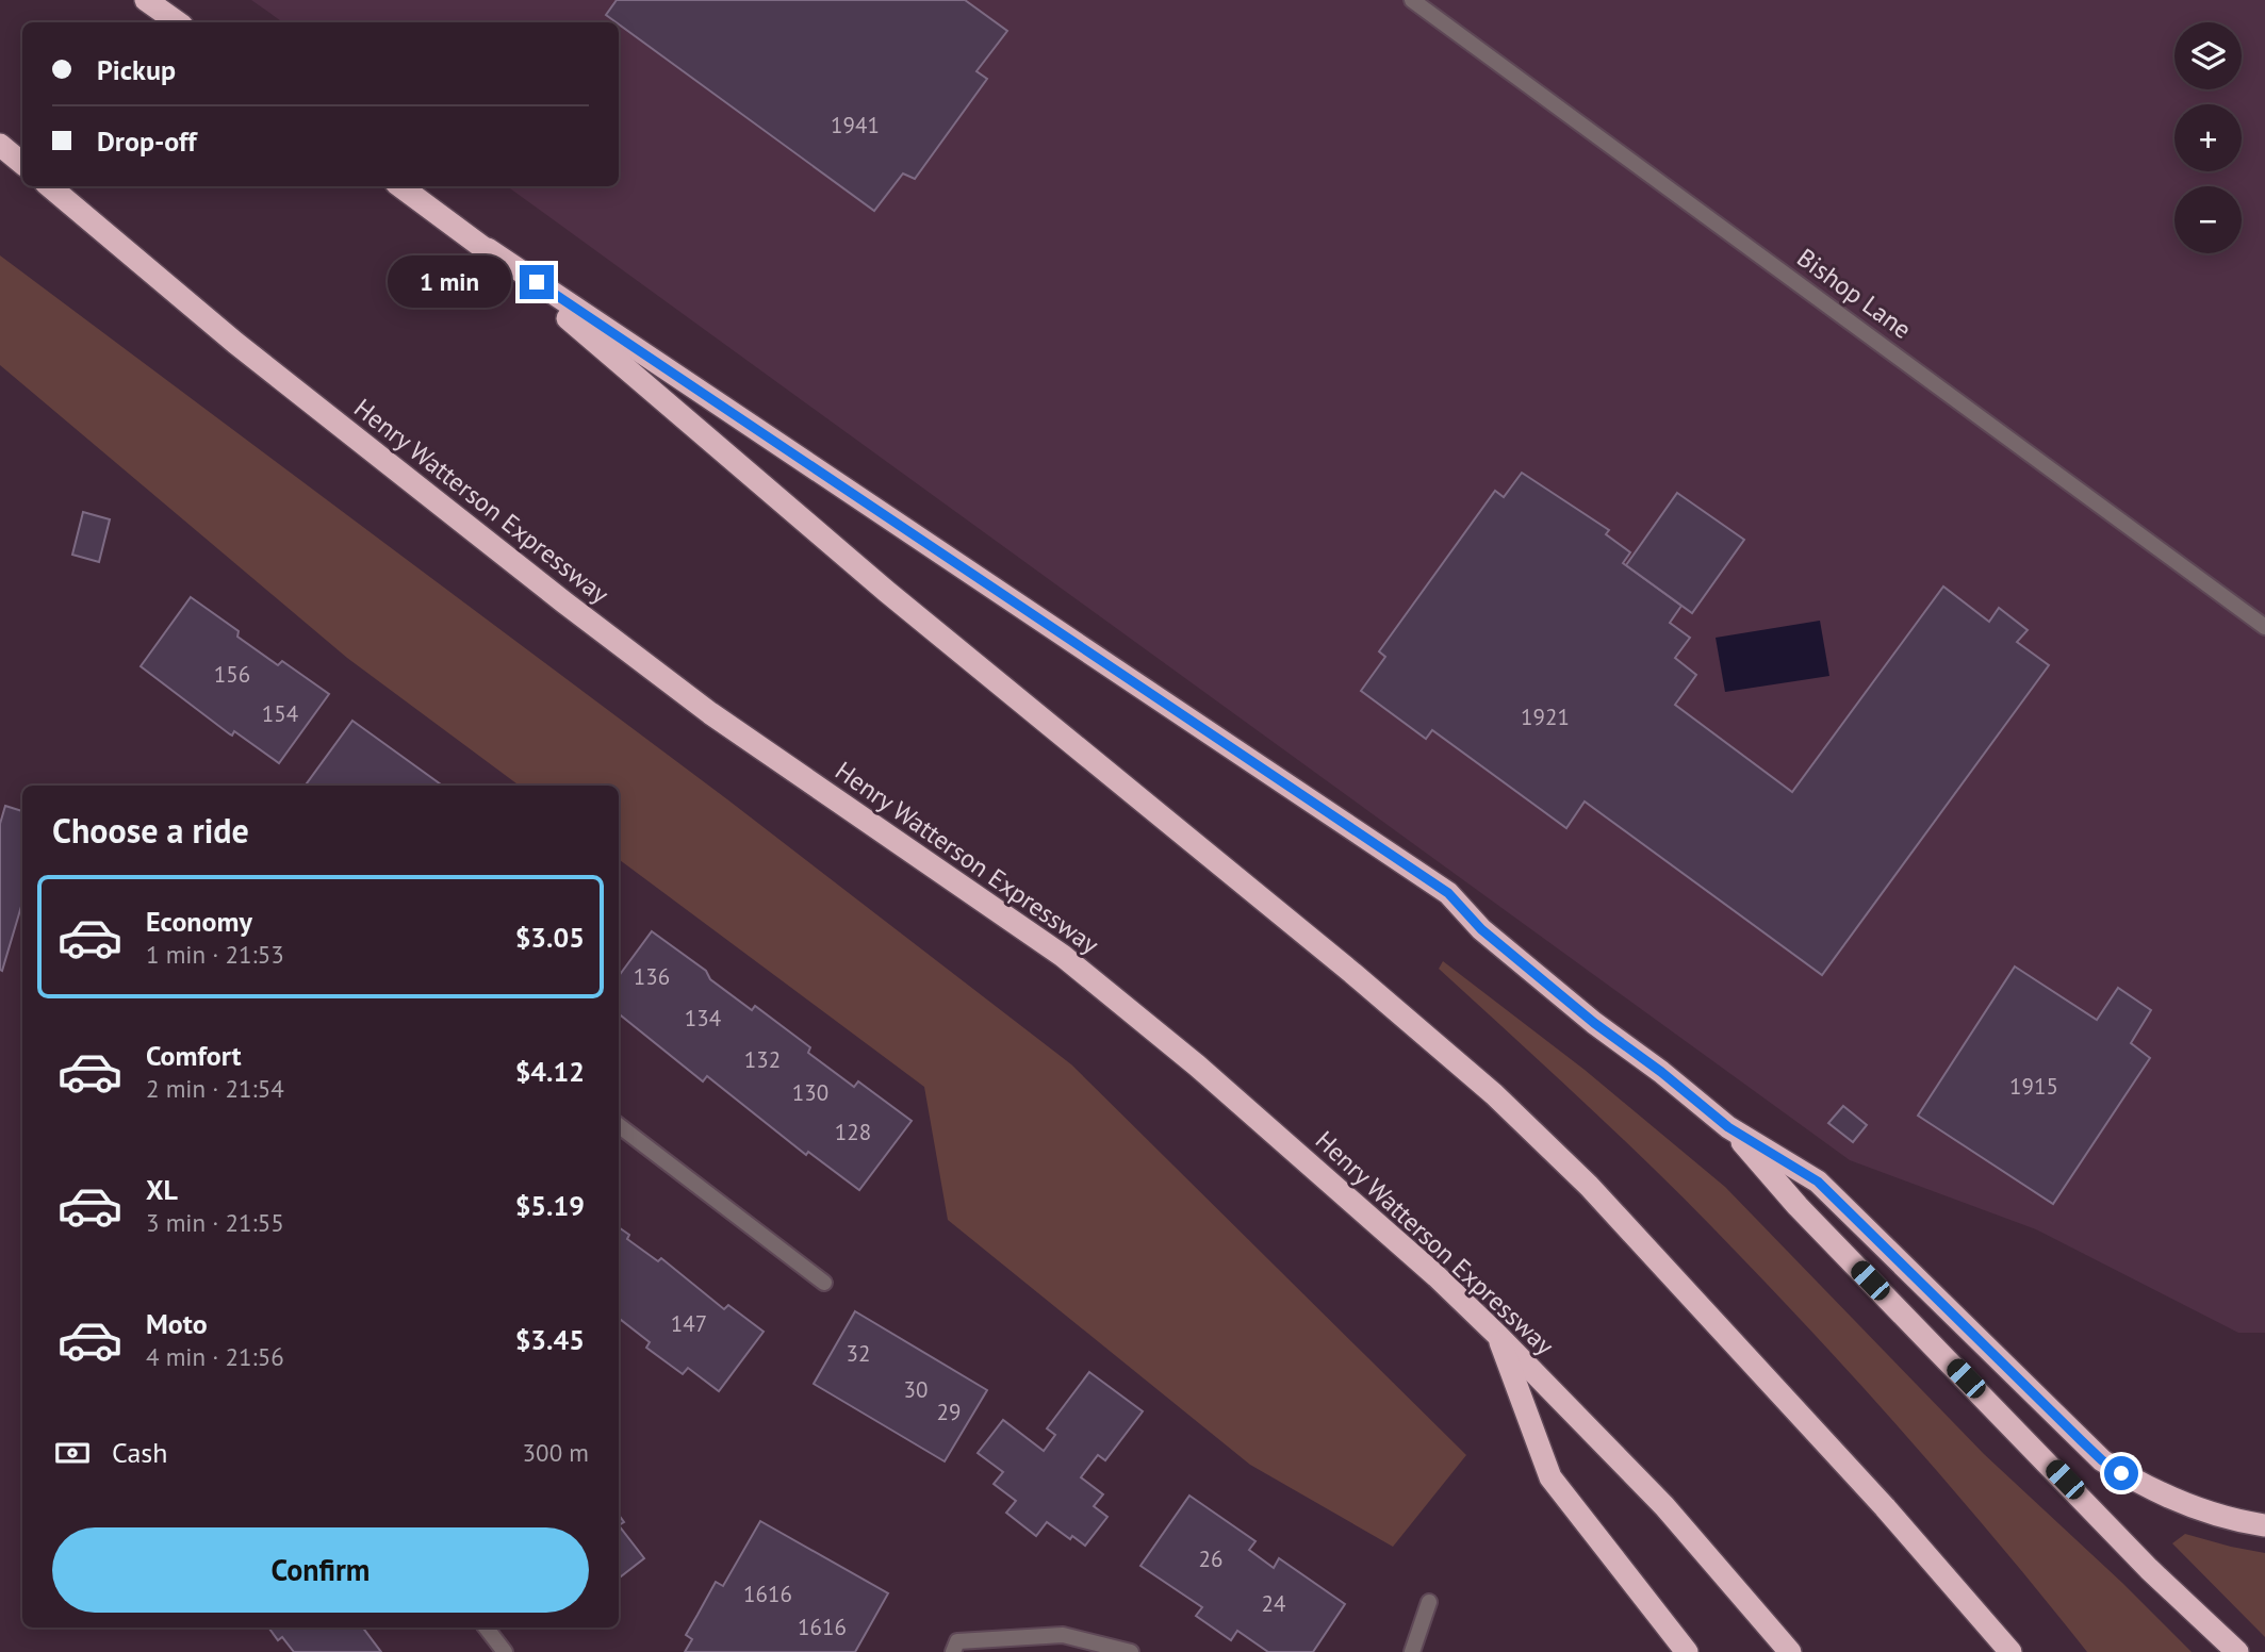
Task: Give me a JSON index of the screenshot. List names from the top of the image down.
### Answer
{
  "streets": {
    "highway": ["Henry Watterson Expressway"],
    "street": ["Bishop Lane"]
  },
  "house_numbers": [
    "1941",
    "156",
    "154",
    "1921",
    "136",
    "134",
    "132",
    "1915",
    "130",
    "128",
    "147",
    "32",
    "30",
    "29",
    "26",
    "1616",
    "24",
    "1616"
  ],
  "page": {
    "map_buttons": ["+", "−"],
    "banner": ["Pickup", "Drop-off"],
    "bubble": "1 min",
    "heading": "Choose a ride",
    "list": [
      {
        "name": "Economy",
        "note": "1 min · 21:53",
        "value": "$3.05"
      },
      {
        "name": "Comfort",
        "note": "2 min · 21:54",
        "value": "$4.12"
      },
      {
        "name": "XL",
        "note": "3 min · 21:55",
        "value": "$5.19"
      },
      {
        "name": "Moto",
        "note": "4 min · 21:56",
        "value": "$3.45"
      }
    ],
    "pay": ["Cash", "300 m"],
    "buttons": "Confirm"
  }
}
